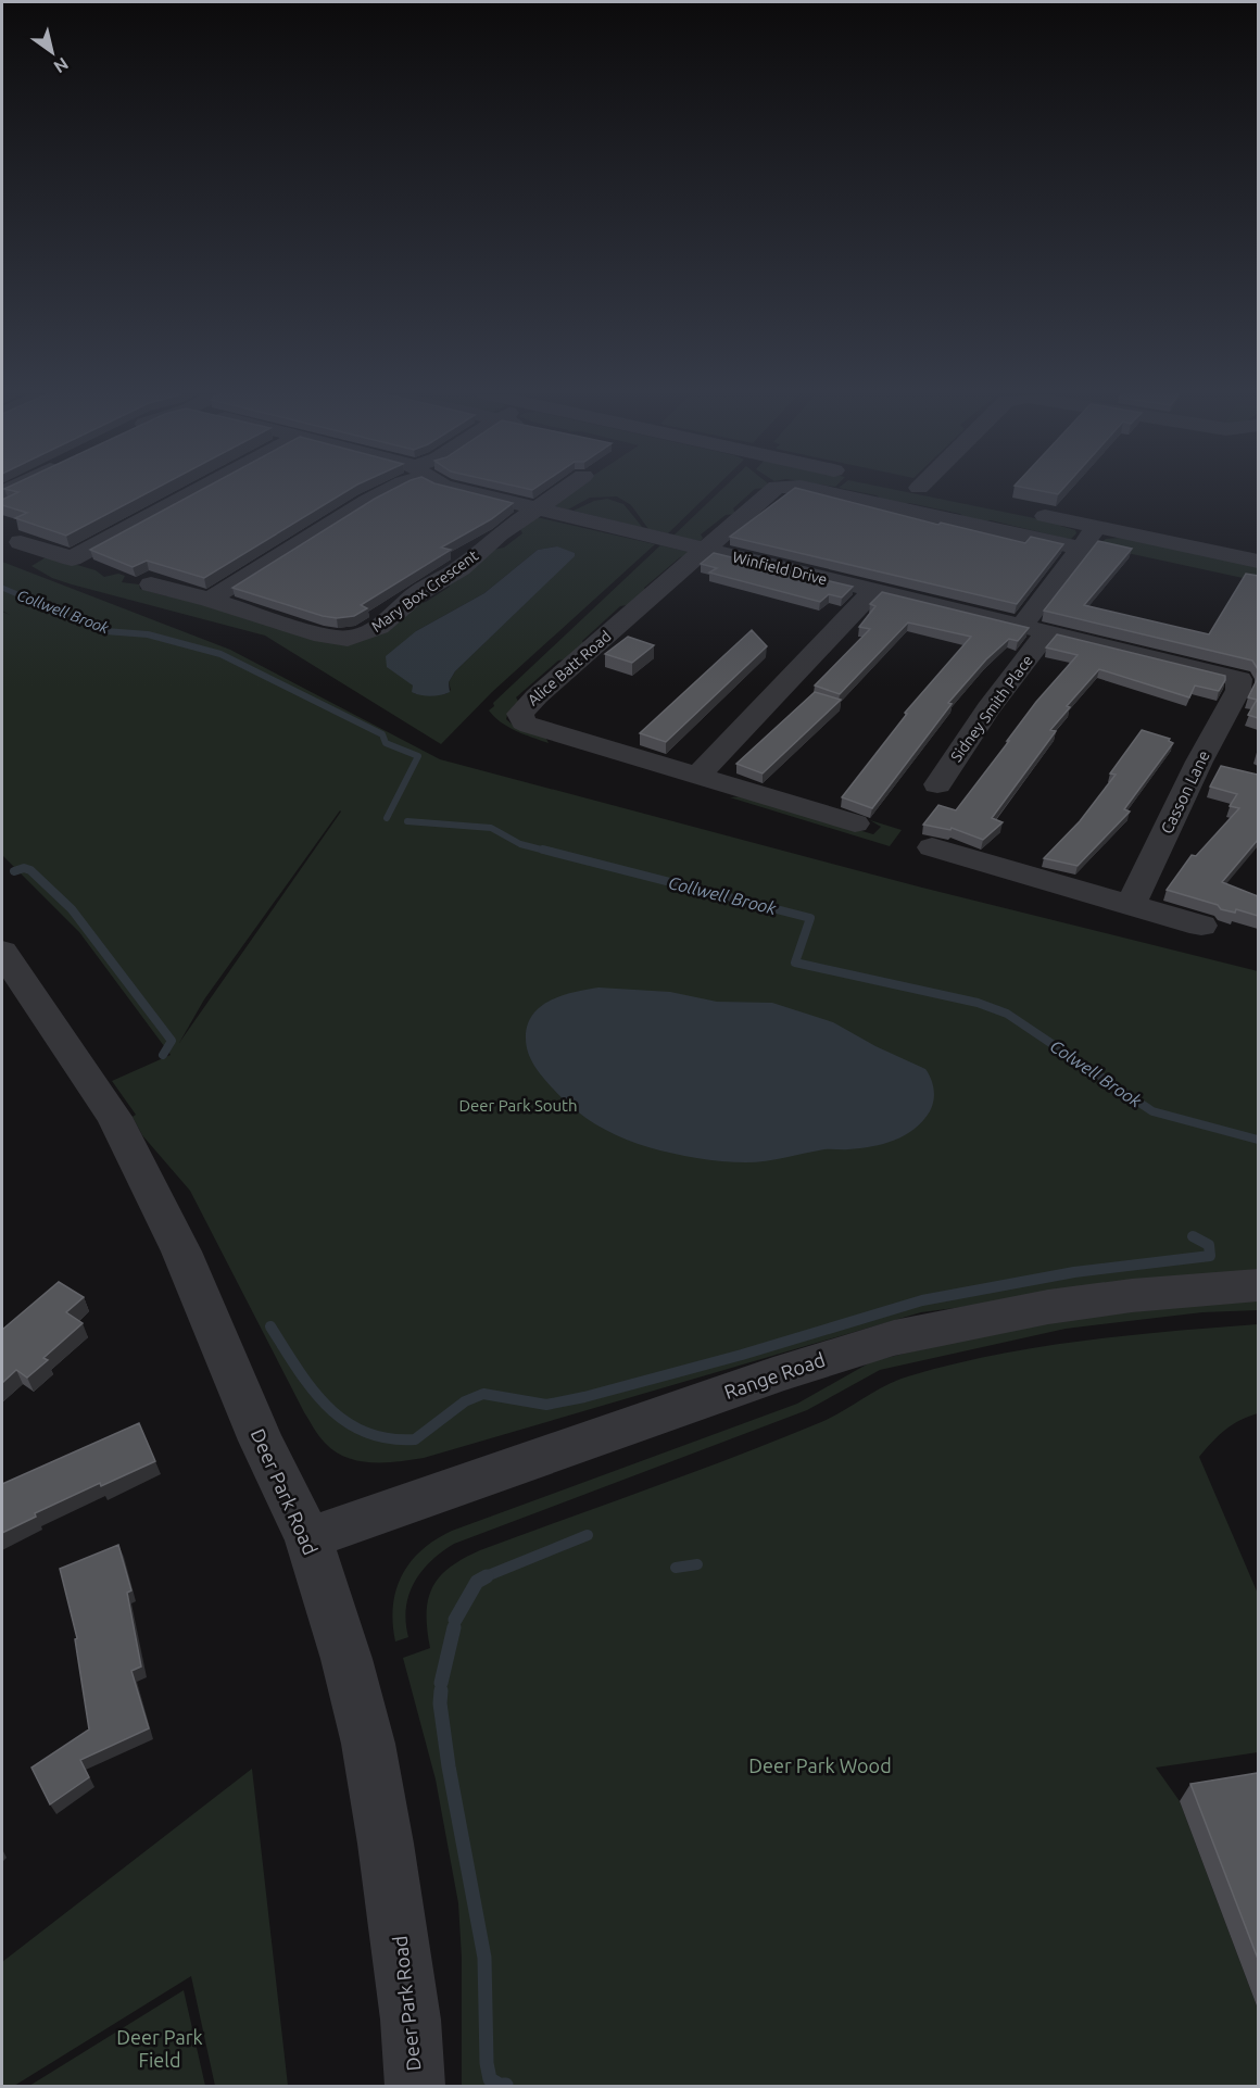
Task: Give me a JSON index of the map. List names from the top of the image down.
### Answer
{
  "streets": {
    "street": [
      "Winfield Drive",
      "Mary Box Crescent",
      "Alice Batt Road",
      "Sidney Smith Place",
      "Casson Lane",
      "Range Road",
      "Deer Park Road"
    ]
  },
  "crossings": [
    ["Winfield Drive", "Mary Box Crescent"],
    ["Winfield Drive", "Alice Batt Road"],
    ["Winfield Drive", "Sidney Smith Place"],
    ["Winfield Drive", "Casson Lane"],
    ["Range Road", "Deer Park Road"]
  ],
  "water": ["Collwell Brook", "Colwell Brook"],
  "parks": ["Deer Park South", "Deer Park Wood", "Deer Park Field"],
  "north": "bottom right"
}
